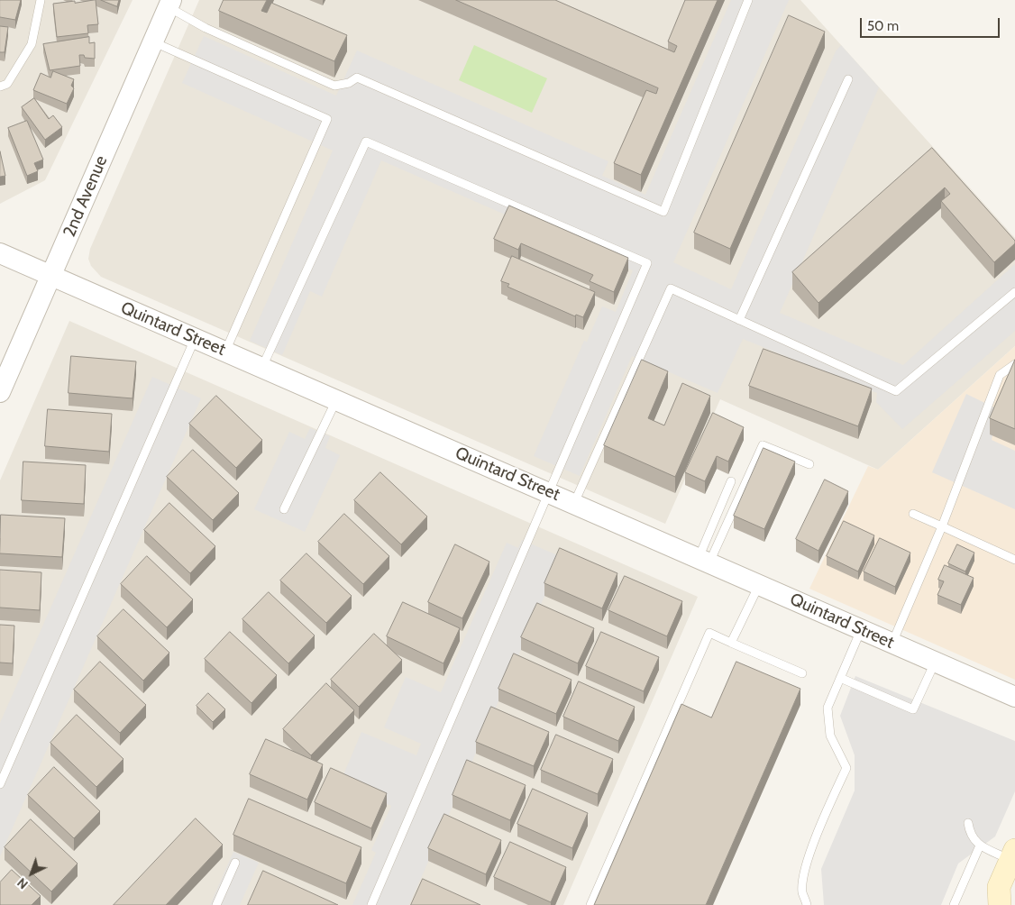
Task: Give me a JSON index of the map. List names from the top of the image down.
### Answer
{
  "streets": {
    "street": ["2nd Avenue", "Quintard Street"]
  },
  "crossings": [
    ["2nd Avenue", "Quintard Street"]
  ],
  "scale_bar": "50 m",
  "north": "bottom left"
}
